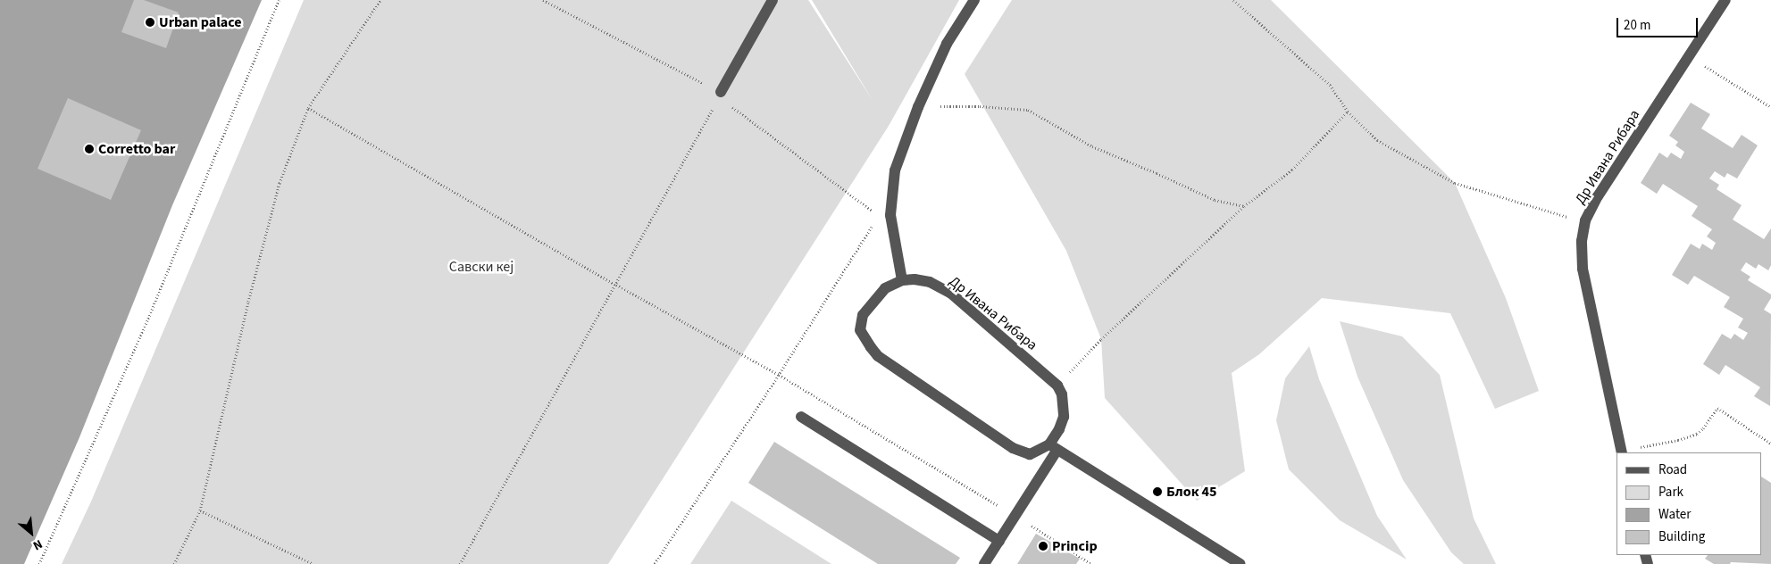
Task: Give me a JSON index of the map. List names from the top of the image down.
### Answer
{
  "streets": {
    "street": ["Др Ивана Рибара"]
  },
  "parks": ["Савски кеј"],
  "places": [
    "Urban palace",
    "Corretto bar",
    "Блок 45",
    "Princip"
  ],
  "legend": [
    "Road",
    "Park",
    "Water",
    "Building"
  ],
  "scale_bar": "20 m",
  "north": "bottom right"
}
